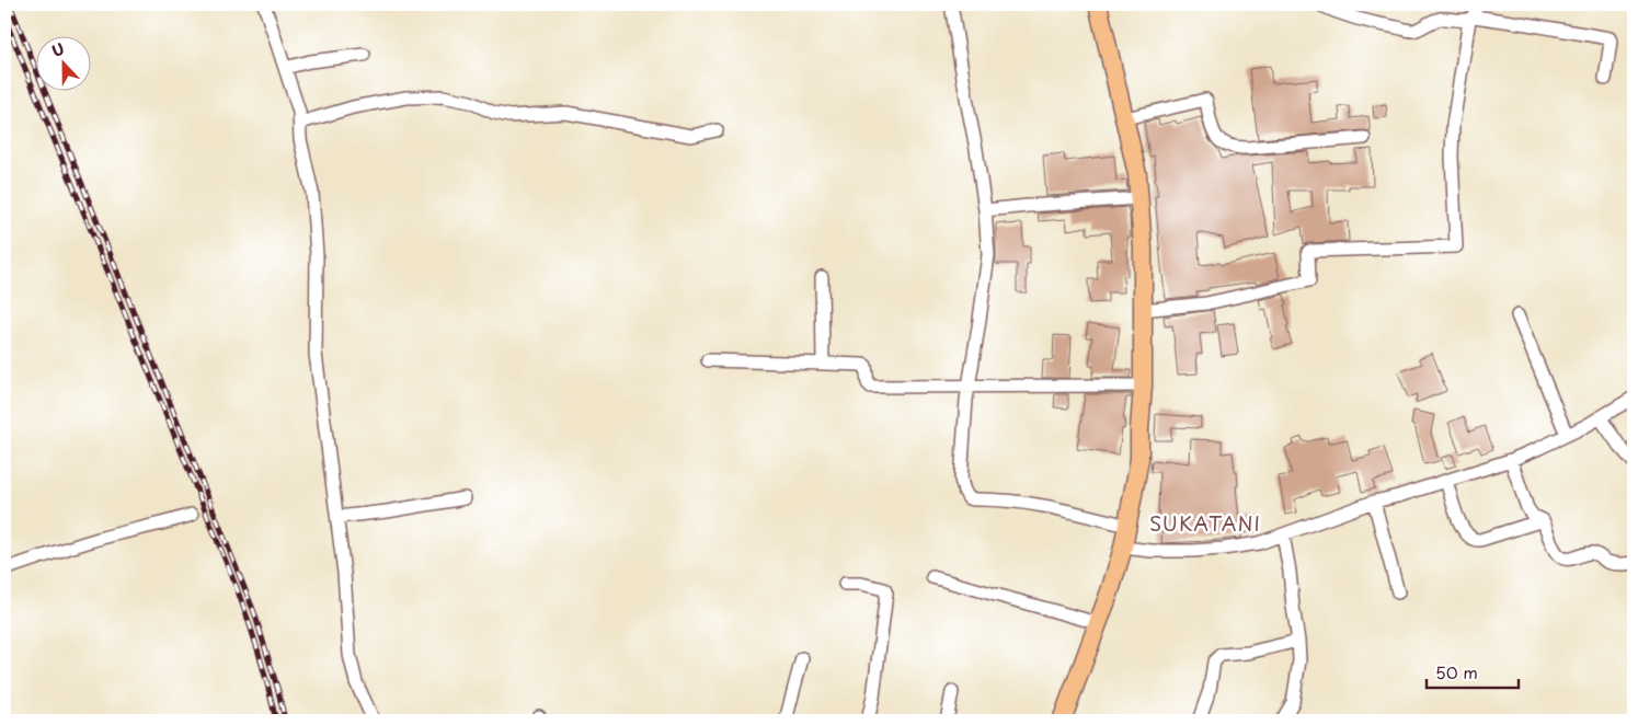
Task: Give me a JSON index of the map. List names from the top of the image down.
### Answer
{
  "districts": ["SUKATANI"],
  "scale_bar": "50 m",
  "north": "top"
}
